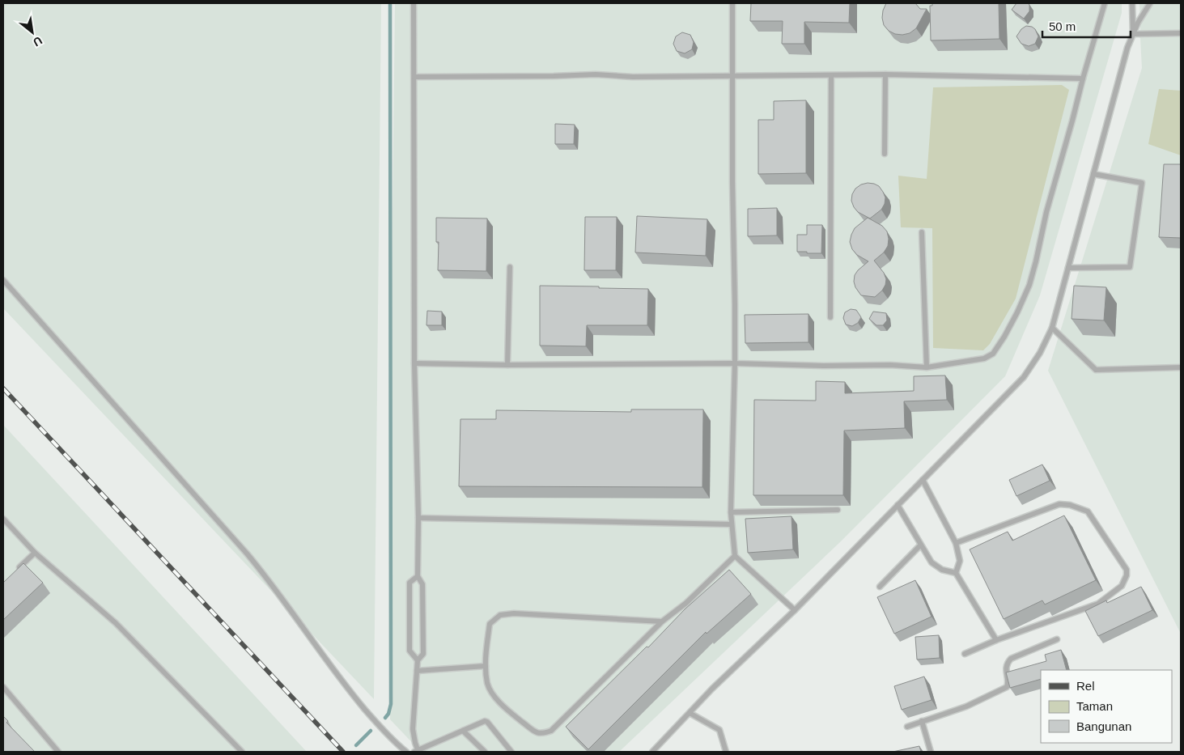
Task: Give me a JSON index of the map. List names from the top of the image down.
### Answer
{
  "legend": ["Rel", "Taman", "Bangunan"],
  "scale_bar": "50 m",
  "north": "bottom right"
}
